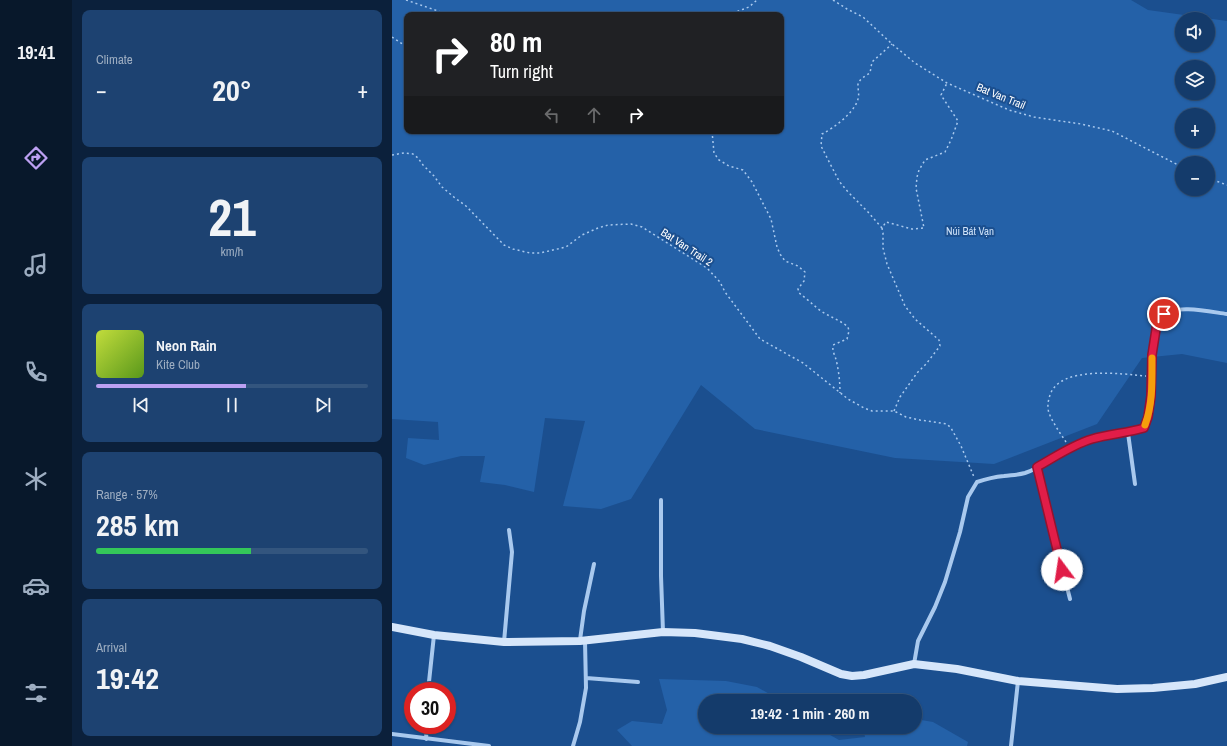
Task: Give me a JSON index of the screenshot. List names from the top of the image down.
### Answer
{
  "streets": {
    "path": ["Bat Van Trail", "Bat Van Trail 2"]
  },
  "parks": ["Núi Bát Vạn"],
  "page": {
    "tabs": "19:41",
    "tile": [
      "Climate",
      ["21", "km/h"],
      ["Range · 57%", "285 km"],
      ["Arrival", "19:42"]
    ],
    "map_buttons": ["+", "−"],
    "turn": ["80 m", "Turn right"],
    "heat": ["−", "20°", "+"],
    "song": ["Neon Rain", "Kite Club"],
    "limit": "30",
    "trip": "19:42 · 1 min · 260 m"
  }
}
